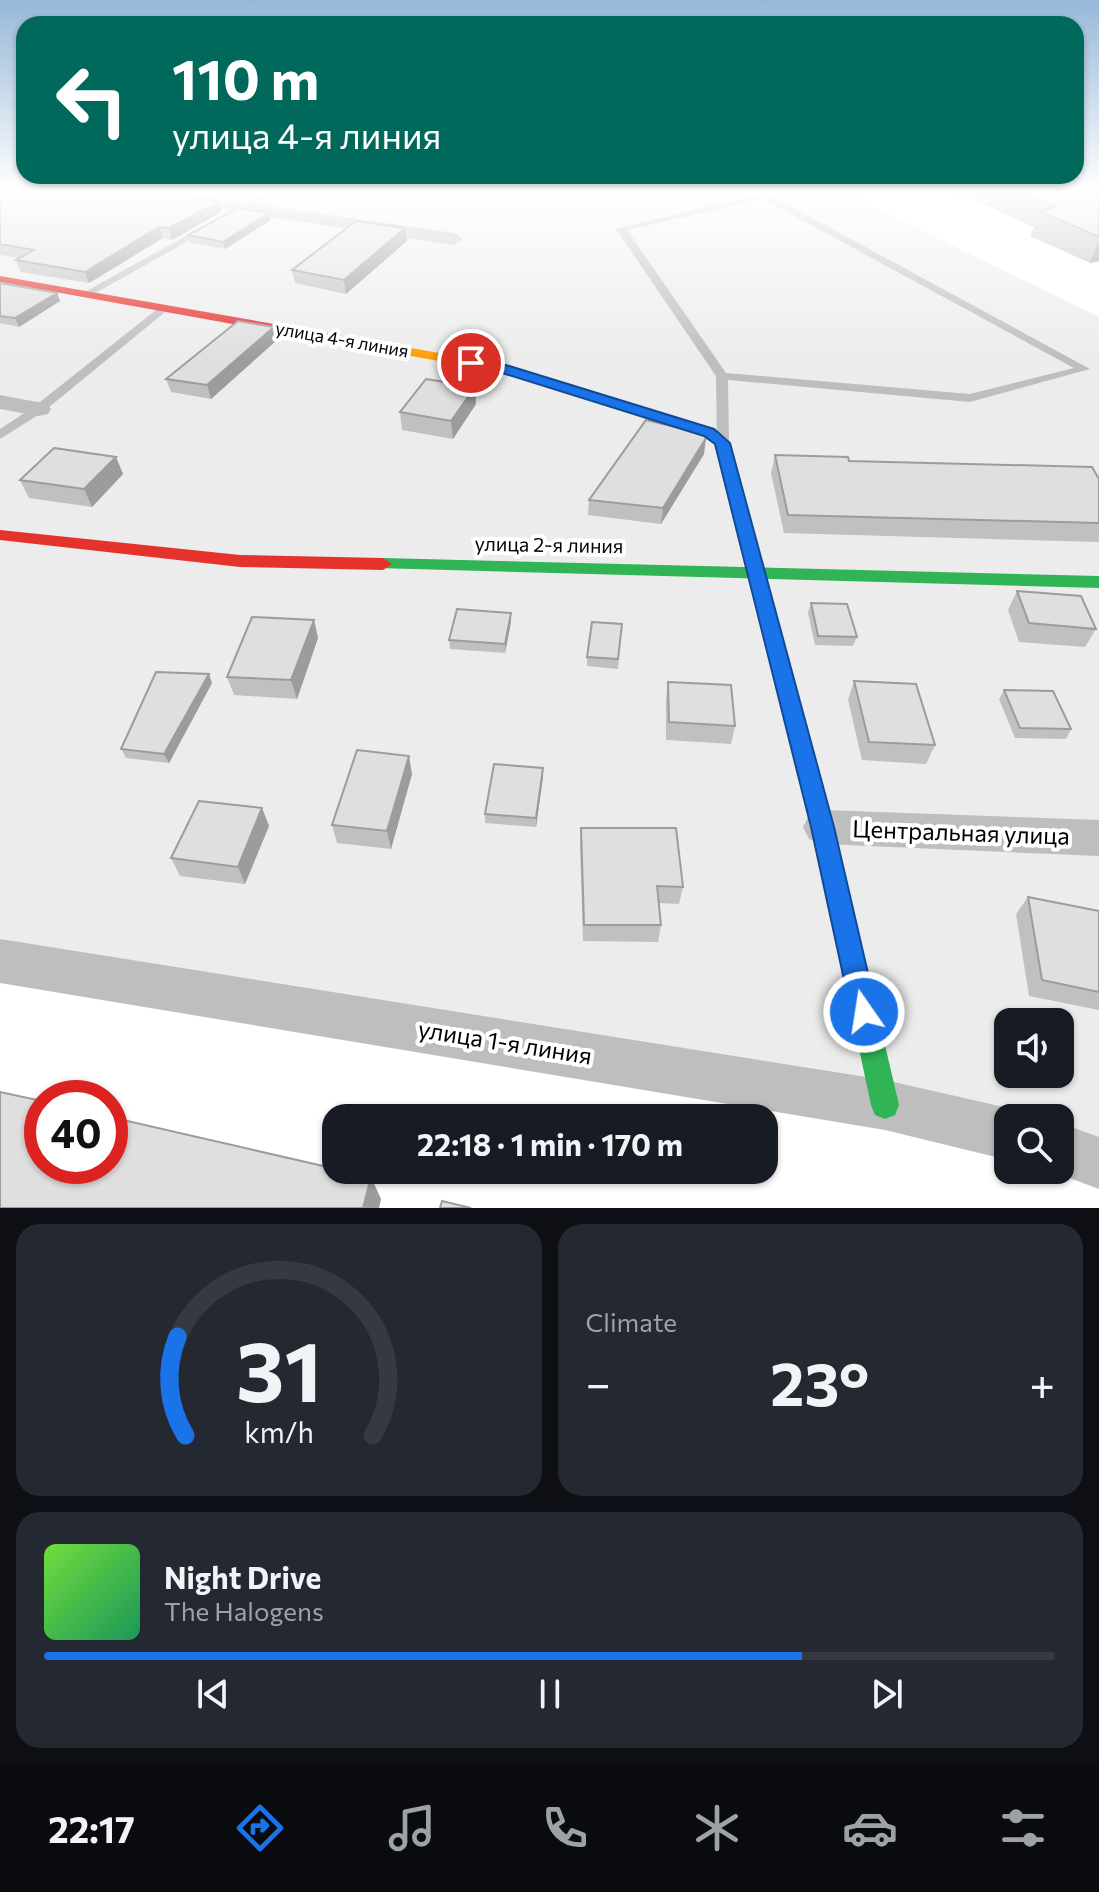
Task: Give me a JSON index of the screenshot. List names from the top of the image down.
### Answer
{
  "streets": {
    "street": [
      "улица 4-я линия",
      "улица 2-я линия",
      "Центральная улица",
      "улица 1-я линия"
    ]
  },
  "page": {
    "turn": ["110 m", "улица 4-я линия"],
    "limit": "40",
    "trip": "22:18 · 1 min · 170 m",
    "tile": "Climate",
    "heat": ["−", "23°", "+"],
    "song": ["Night Drive", "The Halogens"],
    "tabs": "22:17",
    "gauge": ["31", "km/h"]
  }
}
